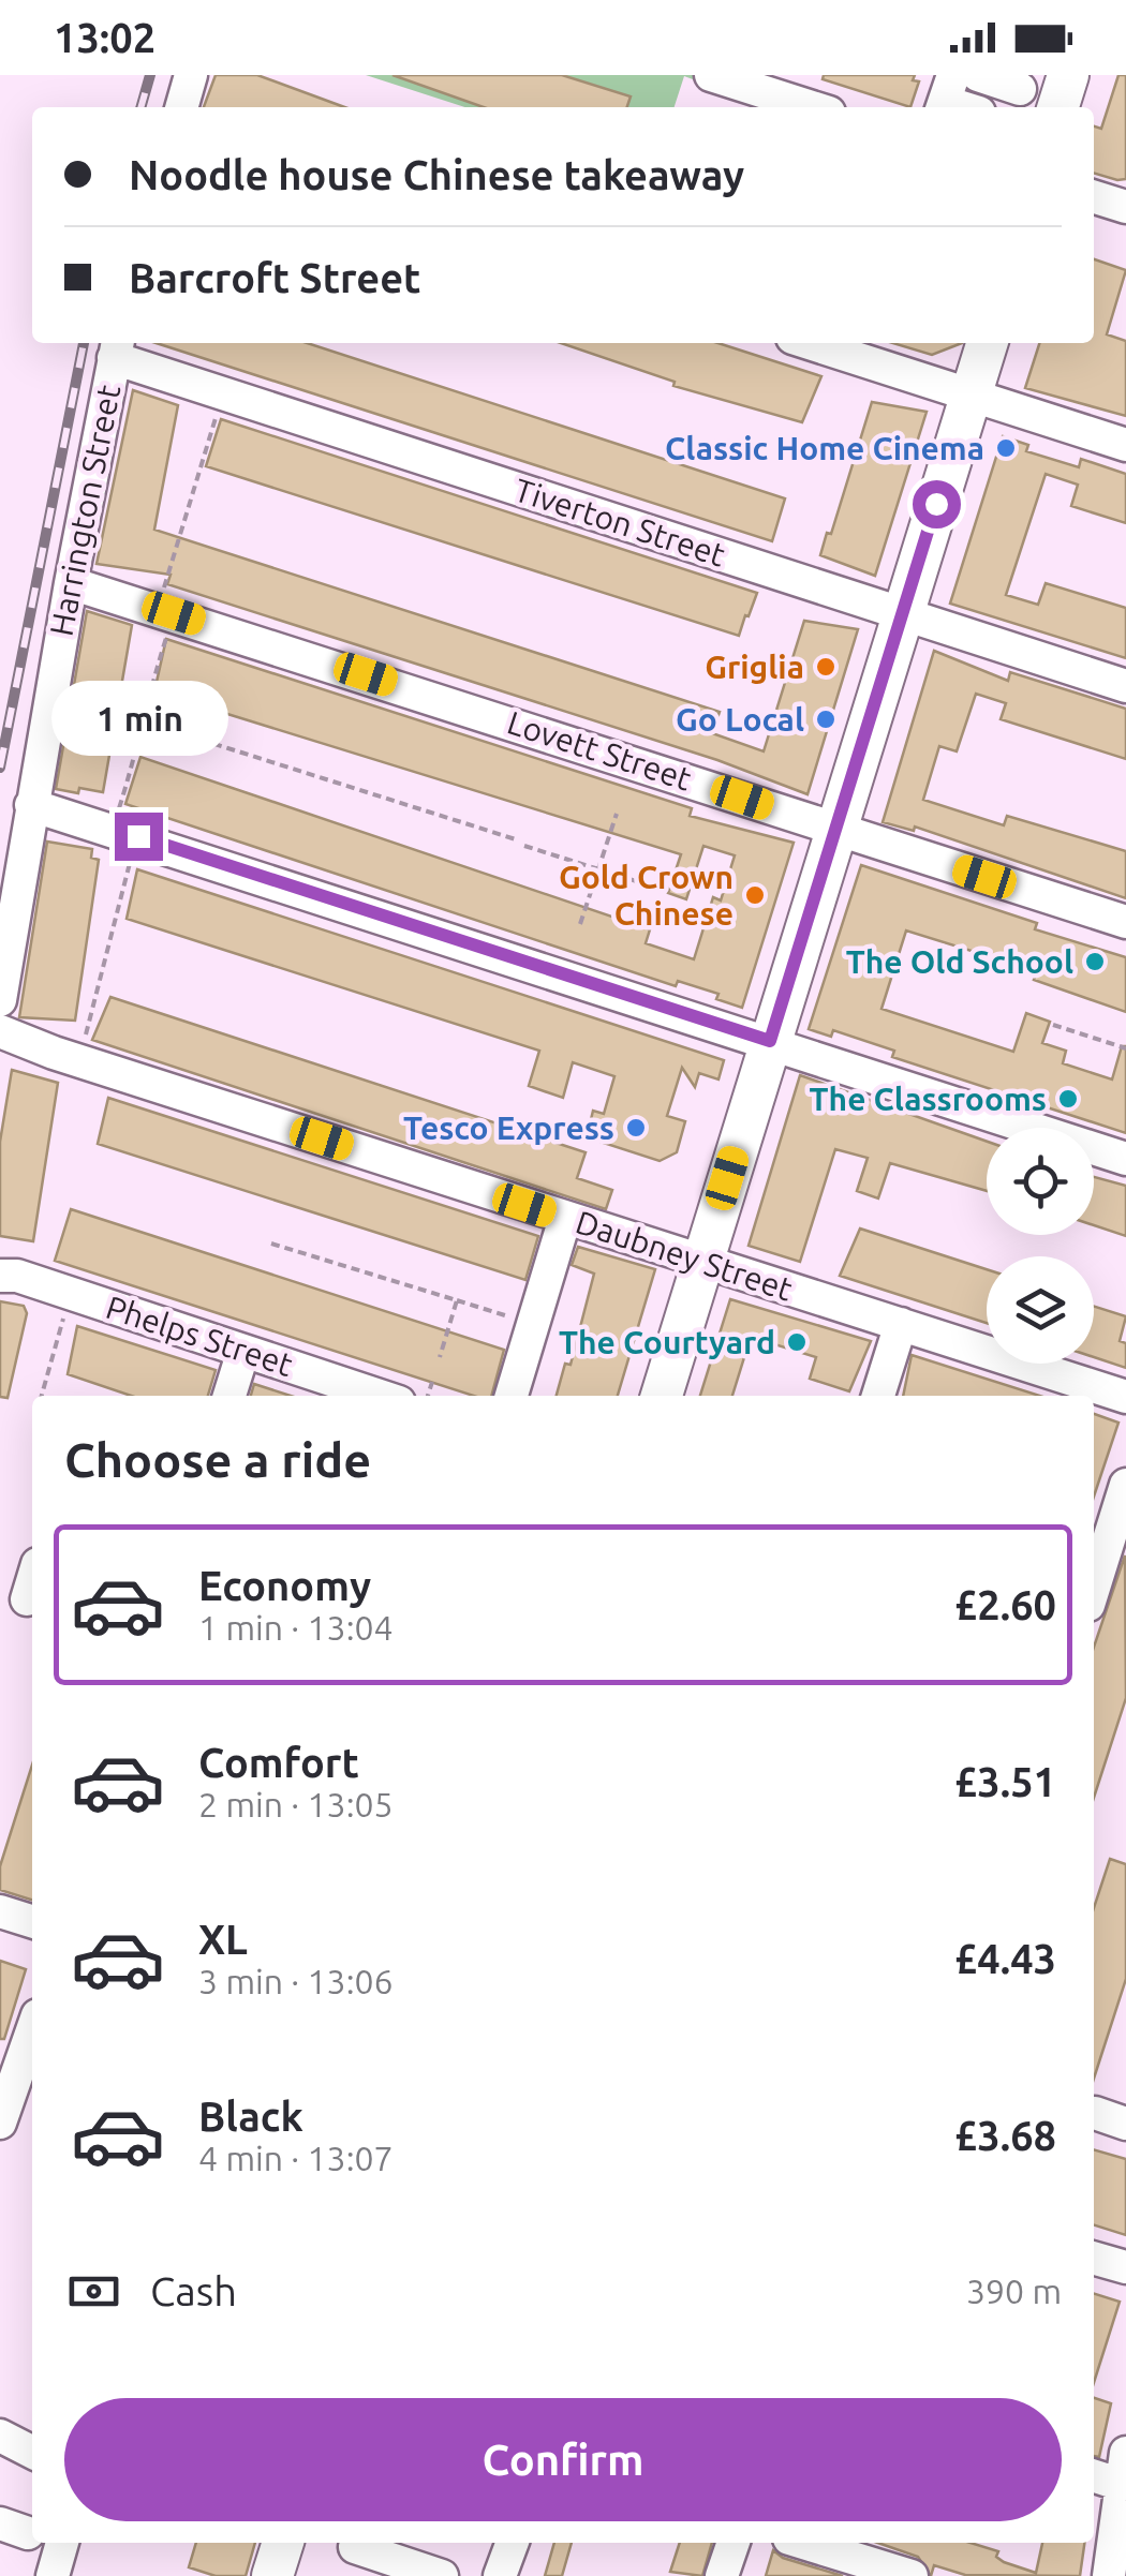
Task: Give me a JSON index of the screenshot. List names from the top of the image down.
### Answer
{
  "streets": {
    "street": [
      "Harrington Street",
      "Tiverton Street",
      "Lovett Street",
      "Daubney Street",
      "Phelps Street"
    ]
  },
  "crossings": [
    ["Harrington Street", "Tiverton Street"],
    ["Harrington Street", "Lovett Street"]
  ],
  "places": [
    "Classic Home Cinema",
    "Griglia",
    "Go Local",
    "Gold Crown Chinese",
    "The Old School",
    "The Classrooms",
    "Tesco Express",
    "The Courtyard"
  ],
  "page": {
    "status": "13:02",
    "banner": ["Noodle house Chinese takeaway", "Barcroft Street"],
    "bubble": "1 min",
    "heading": "Choose a ride",
    "list": [
      {
        "name": "Economy",
        "note": "1 min · 13:04",
        "value": "£2.60"
      },
      {
        "name": "Comfort",
        "note": "2 min · 13:05",
        "value": "£3.51"
      },
      {
        "name": "XL",
        "note": "3 min · 13:06",
        "value": "£4.43"
      },
      {
        "name": "Black",
        "note": "4 min · 13:07",
        "value": "£3.68"
      }
    ],
    "pay": ["Cash", "390 m"],
    "buttons": "Confirm"
  }
}
